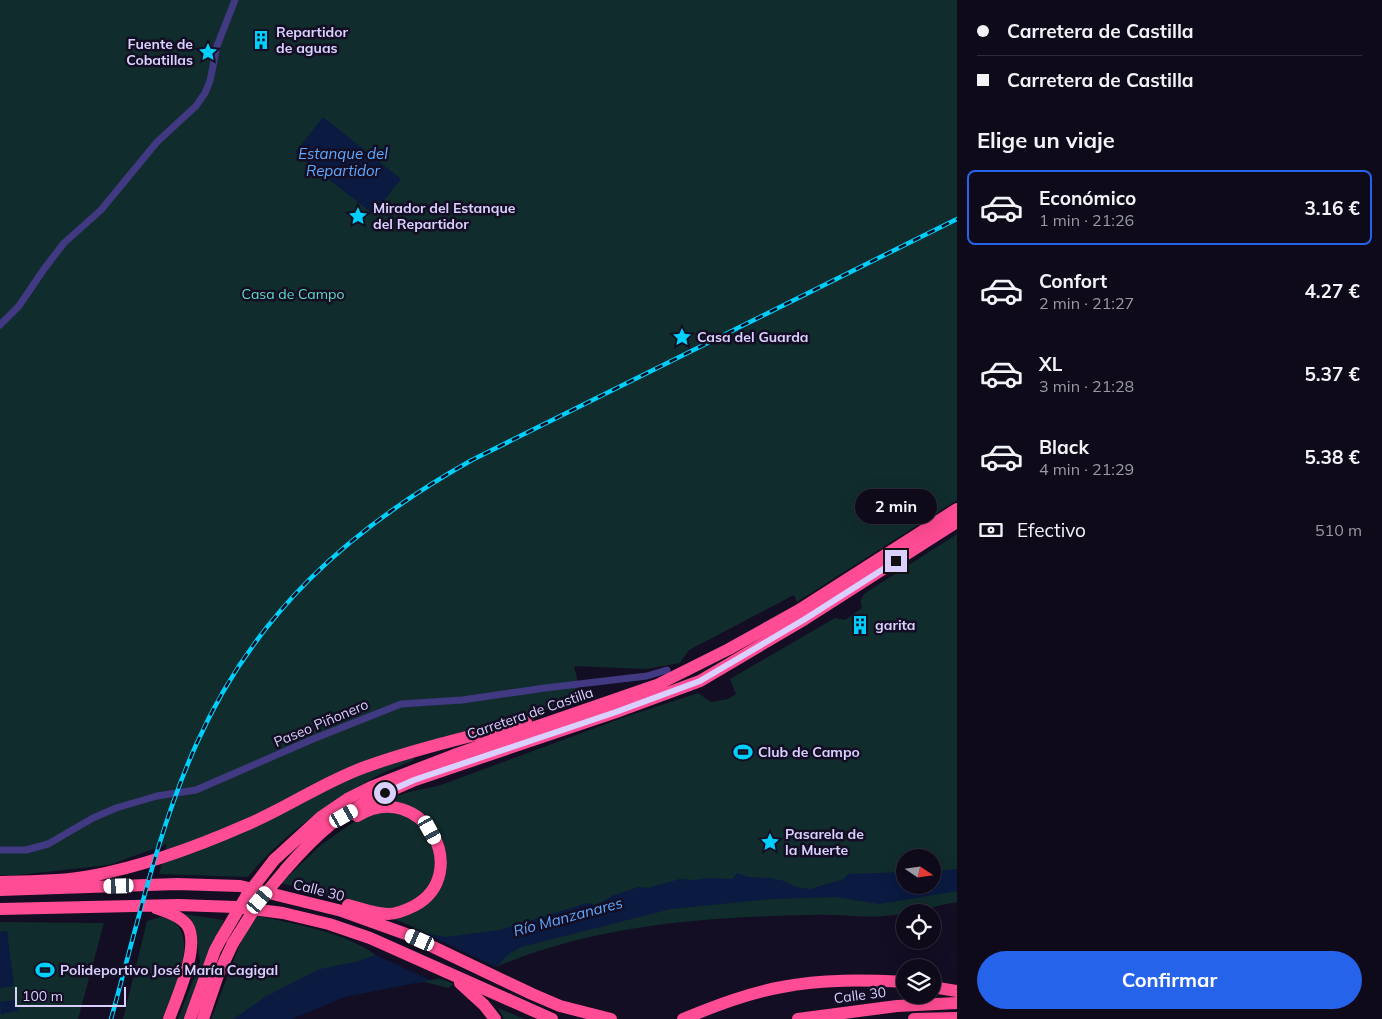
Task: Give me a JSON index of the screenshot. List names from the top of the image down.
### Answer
{
  "streets": {
    "highway": ["Carretera de Castilla", "Calle 30"],
    "street": ["Paseo Piñonero"]
  },
  "water": ["Estanque del Repartidor", "Río Manzanares"],
  "parks": ["Casa de Campo"],
  "places": {
    "building": ["Repartidor de aguas", "garita"],
    "place": [
      "Fuente de Cobatillas",
      "Mirador del Estanque del Repartidor",
      "Casa del Guarda",
      "Pasarela de la Muerte"
    ],
    "sports": ["Club de Campo", "Polideportivo José María Cagigal"]
  },
  "scale_bar": "100 m",
  "north": "right",
  "page": {
    "banner": ["Carretera de Castilla", "Carretera de Castilla"],
    "heading": "Elige un viaje",
    "list": [
      {
        "name": "Económico",
        "note": "1 min · 21:26",
        "value": "3.16 €"
      },
      {
        "name": "Confort",
        "note": "2 min · 21:27",
        "value": "4.27 €"
      },
      {
        "name": "XL",
        "note": "3 min · 21:28",
        "value": "5.37 €"
      },
      {
        "name": "Black",
        "note": "4 min · 21:29",
        "value": "5.38 €"
      }
    ],
    "bubble": "2 min",
    "pay": ["Efectivo", "510 m"],
    "buttons": "Confirmar",
    "scale": "100 m"
  }
}
